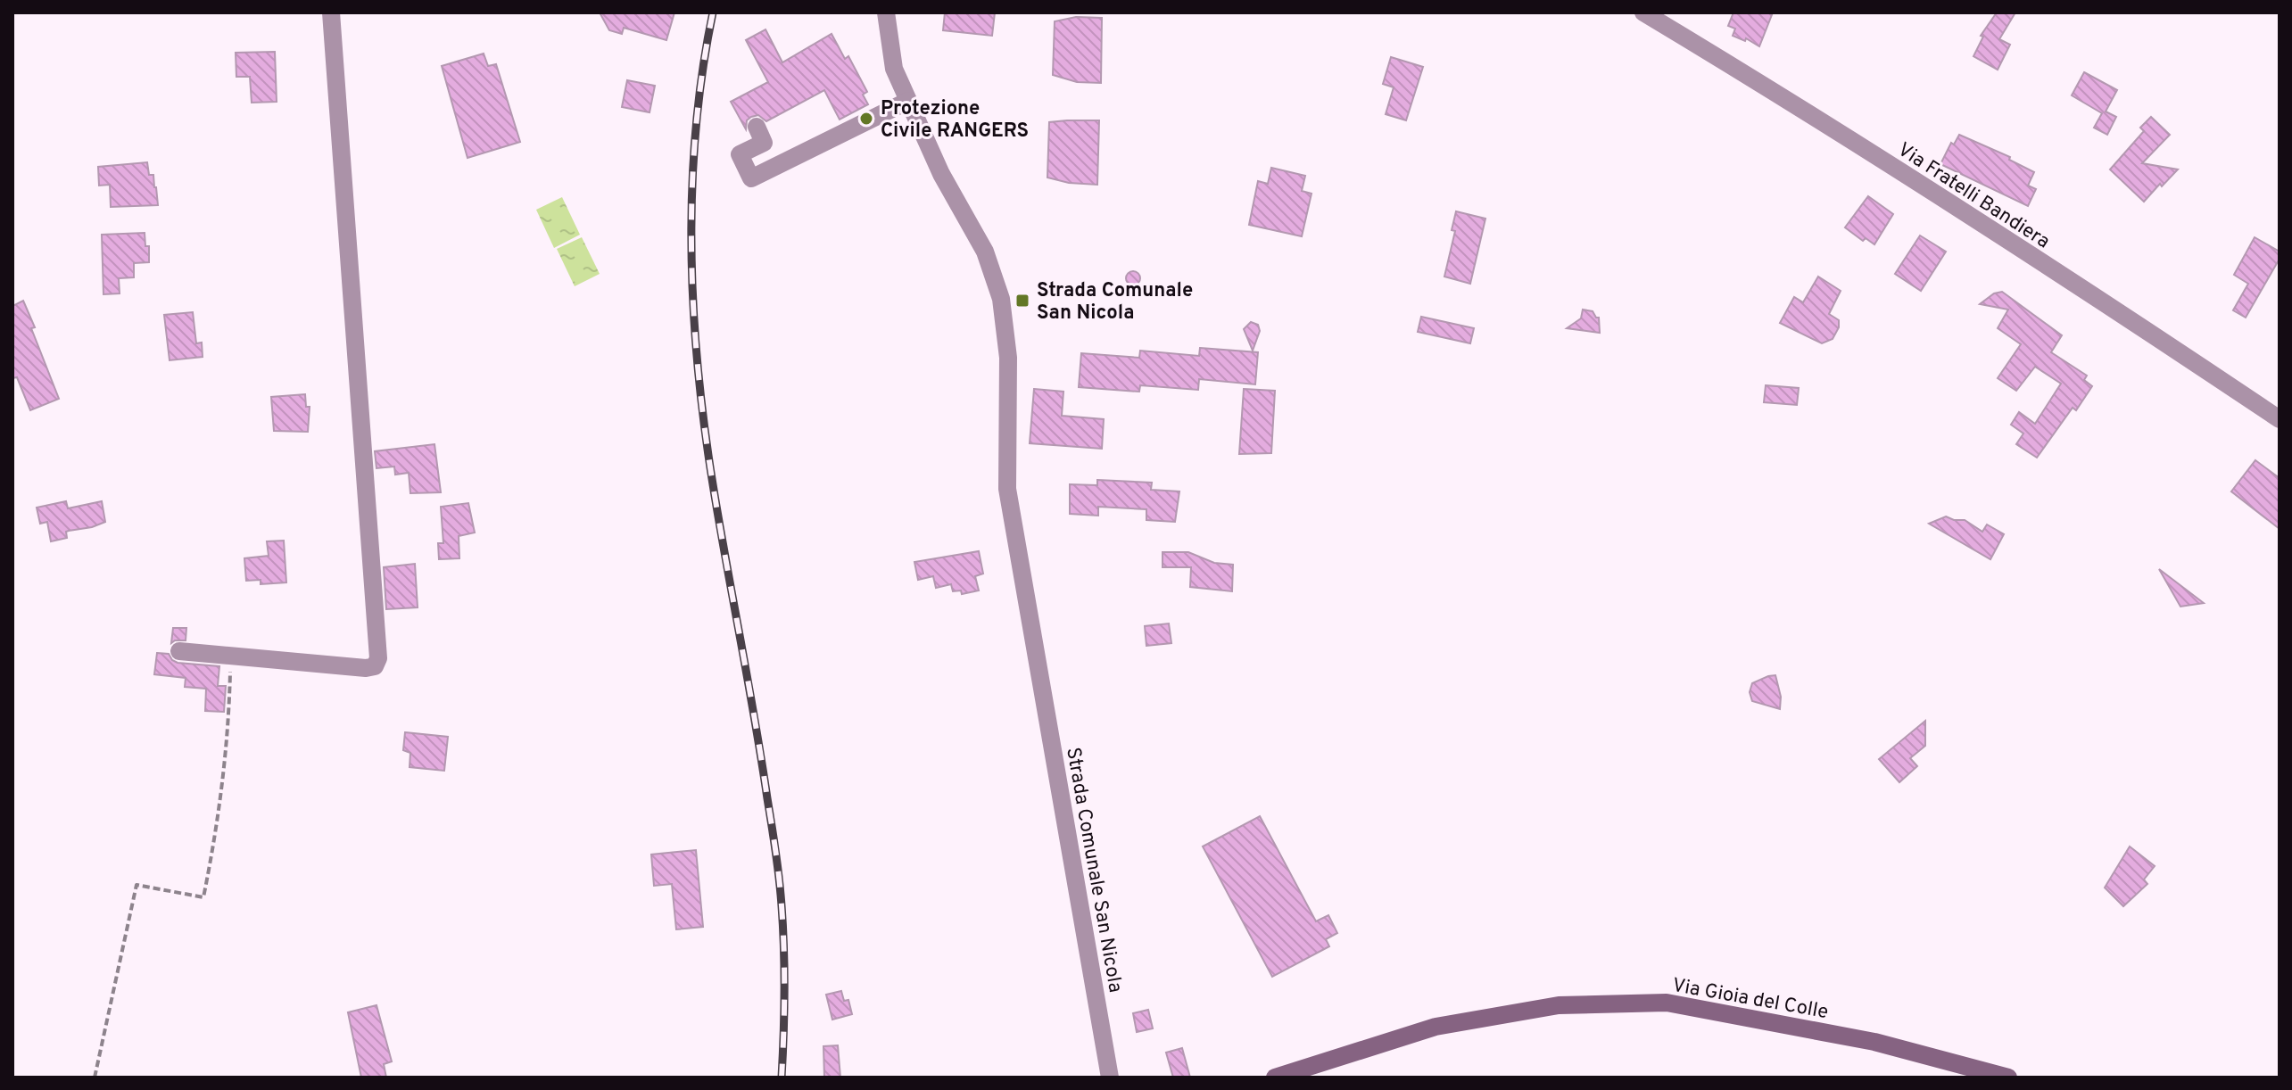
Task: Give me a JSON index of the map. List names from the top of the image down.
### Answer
{
  "streets": {
    "main road": ["Via Gioia del Colle"],
    "street": ["Via Fratelli Bandiera", "Strada Comunale San Nicola"]
  },
  "places": {
    "other": ["Protezione Civile RANGERS"],
    "transit": ["Strada Comunale San Nicola"]
  }
}
